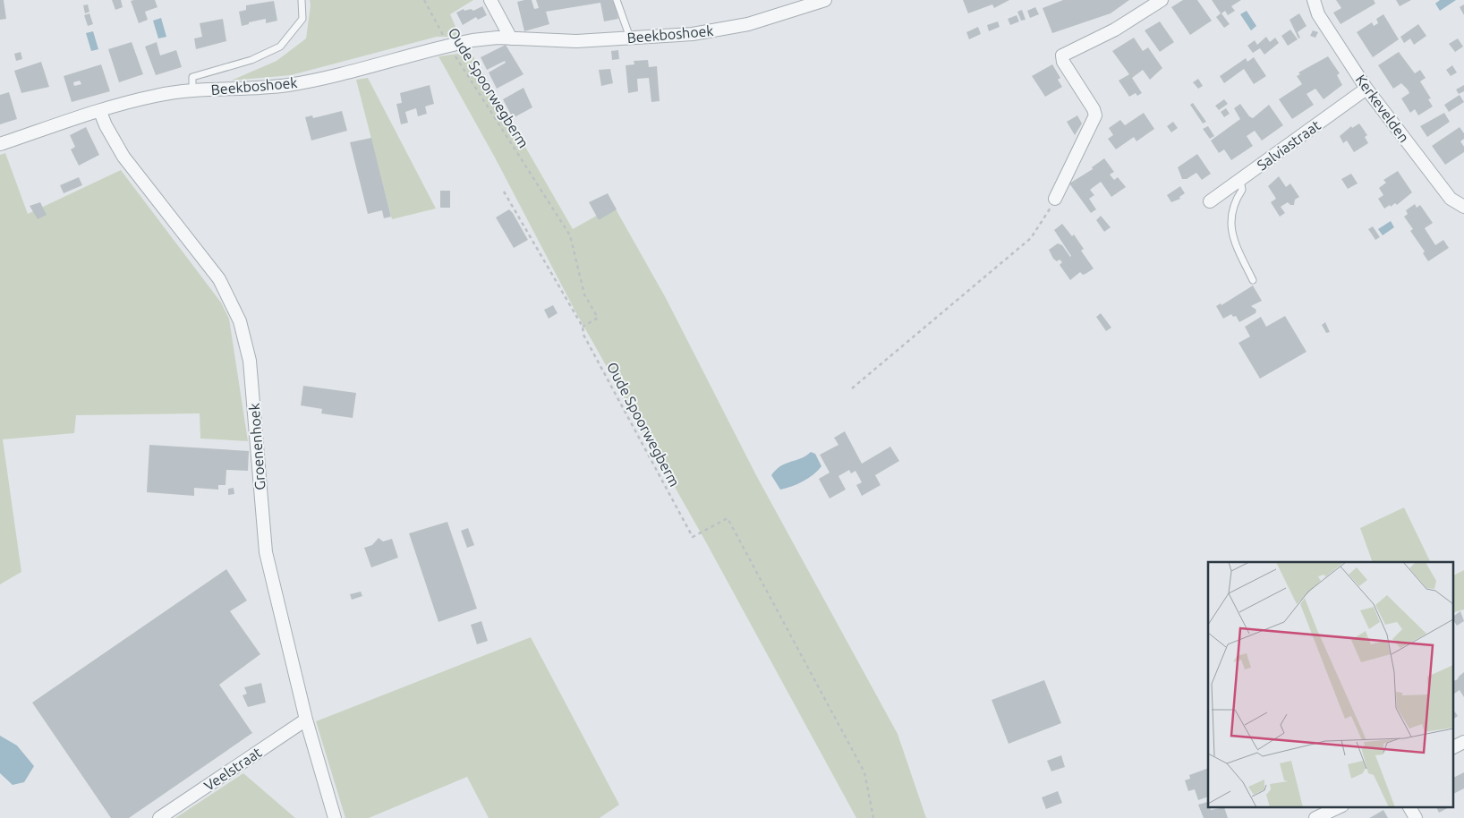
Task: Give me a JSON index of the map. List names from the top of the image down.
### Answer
{
  "streets": {
    "street": [
      "Beekboshoek",
      "Kerkevelden",
      "Salviastraat",
      "Groenenhoek",
      "Veelstraat"
    ],
    "path": ["Oude Spoorwegberm"]
  },
  "crossings": [
    ["Beekboshoek", "Oude Spoorwegberm"],
    ["Beekboshoek", "Groenenhoek"],
    ["Kerkevelden", "Salviastraat"],
    ["Groenenhoek", "Veelstraat"]
  ]
}
